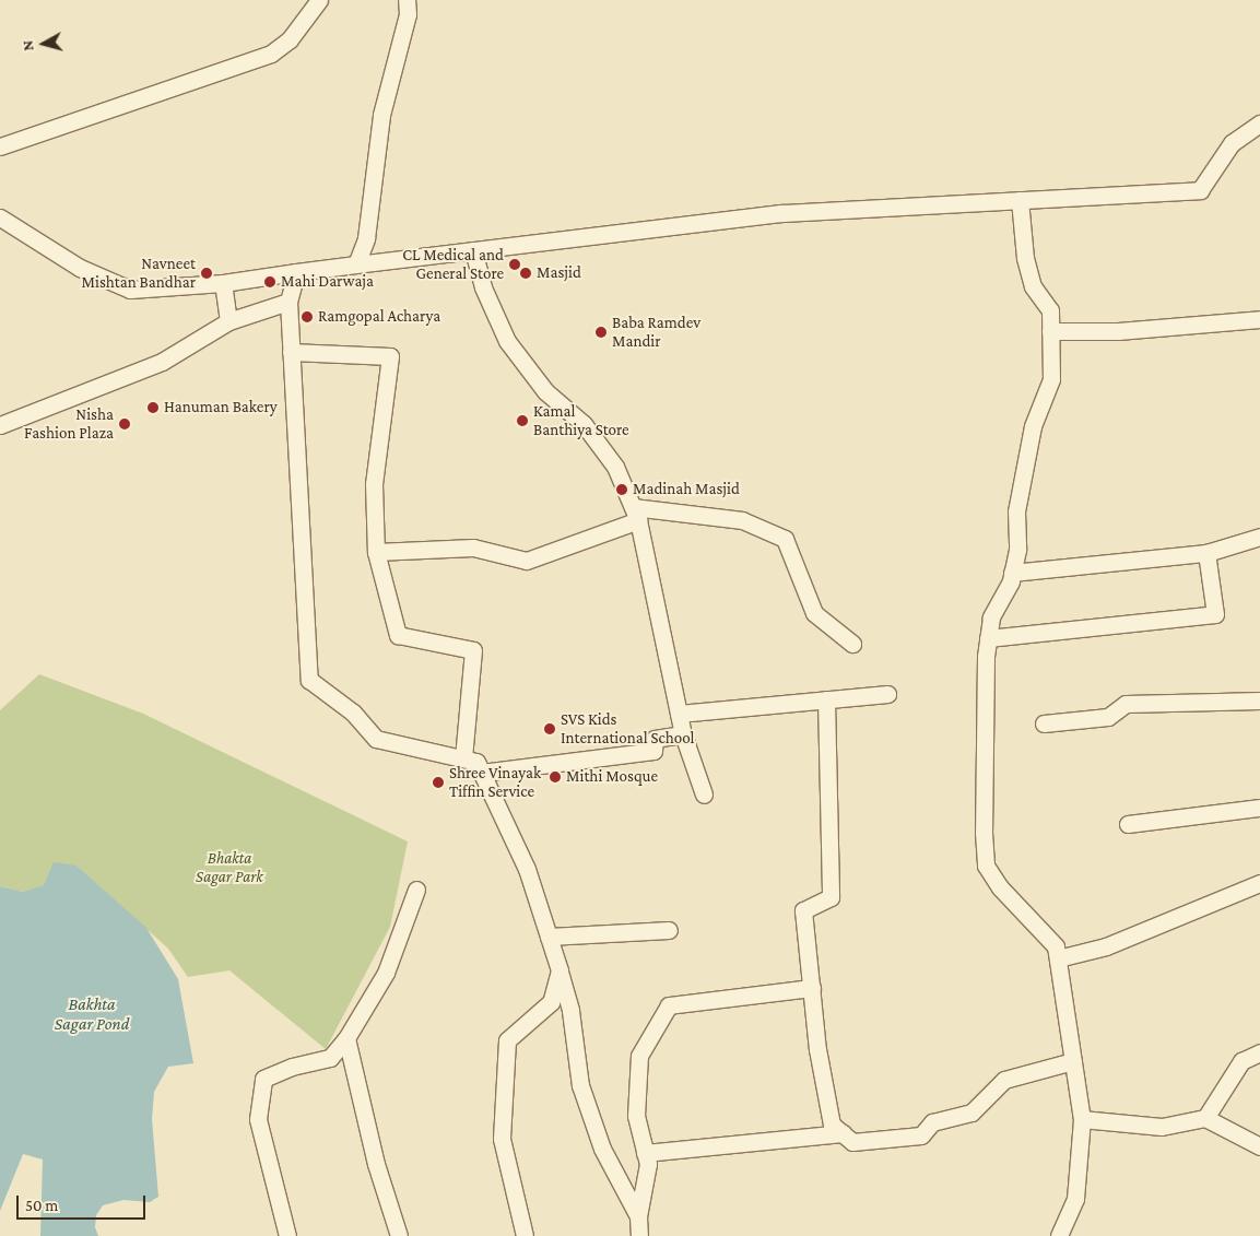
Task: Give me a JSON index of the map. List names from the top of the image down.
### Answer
{
  "water": ["Bakhta Sagar Pond"],
  "parks": ["Bhakta Sagar Park"],
  "places": [
    "CL Medical and General Store",
    "Navneet Mishtan Bandhar",
    "Masjid",
    "Mahi Darwaja",
    "Ramgopal Acharya",
    "Baba Ramdev Mandir",
    "Hanuman Bakery",
    "Kamal Banthiya Store",
    "Nisha Fashion Plaza",
    "Madinah Masjid",
    "SVS Kids International School",
    "Mithi Mosque",
    "Shree Vinayak Tiffin Service"
  ],
  "scale_bar": "50 m",
  "north": "left"
}
